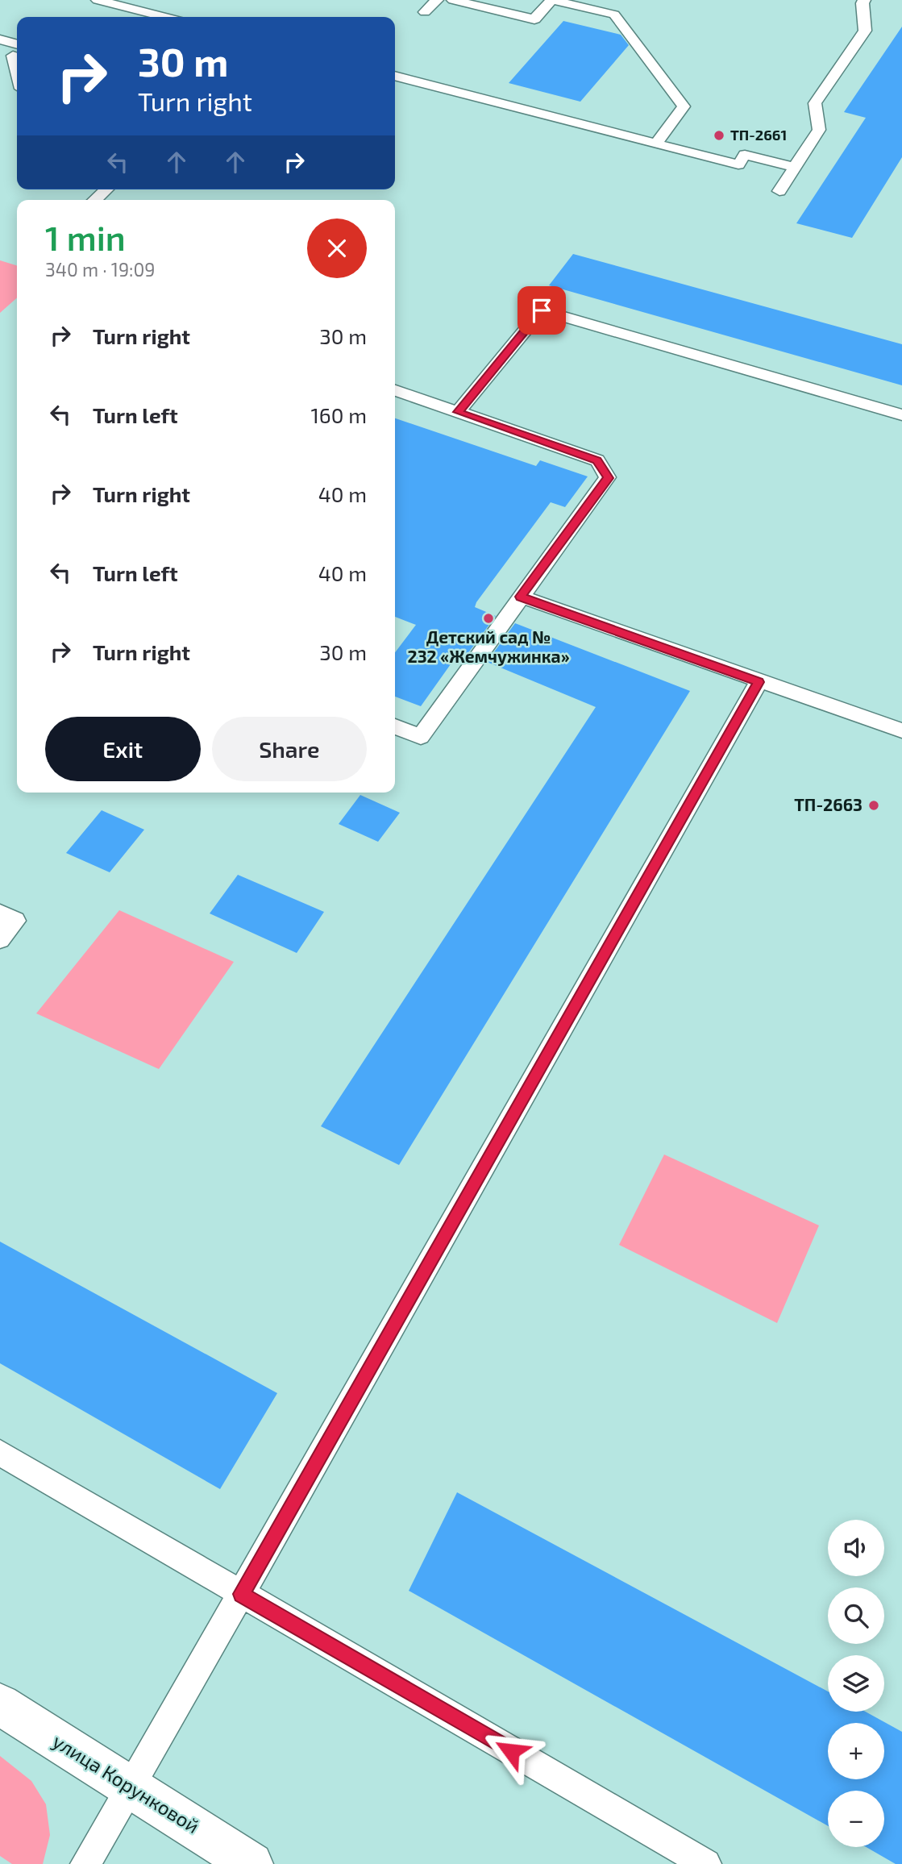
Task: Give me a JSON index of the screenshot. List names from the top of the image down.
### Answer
{
  "streets": {
    "street": ["улица Корунковой"]
  },
  "places": ["ТП-2661", "Детский сад № 232 «Жемчужинка»", "ТП-2663"],
  "page": {
    "turn": ["30 m", "Turn right"],
    "heading": ["1 min", "340 m · 19:09"],
    "list": [
      {
        "name": "Turn right",
        "value": "30 m"
      },
      {
        "name": "Turn left",
        "value": "160 m"
      },
      {
        "name": "Turn right",
        "value": "40 m"
      },
      {
        "name": "Turn left",
        "value": "40 m"
      },
      {
        "name": "Turn right",
        "value": "30 m"
      }
    ],
    "buttons": ["Exit", "Share"],
    "map_buttons": ["+", "−"]
  }
}
